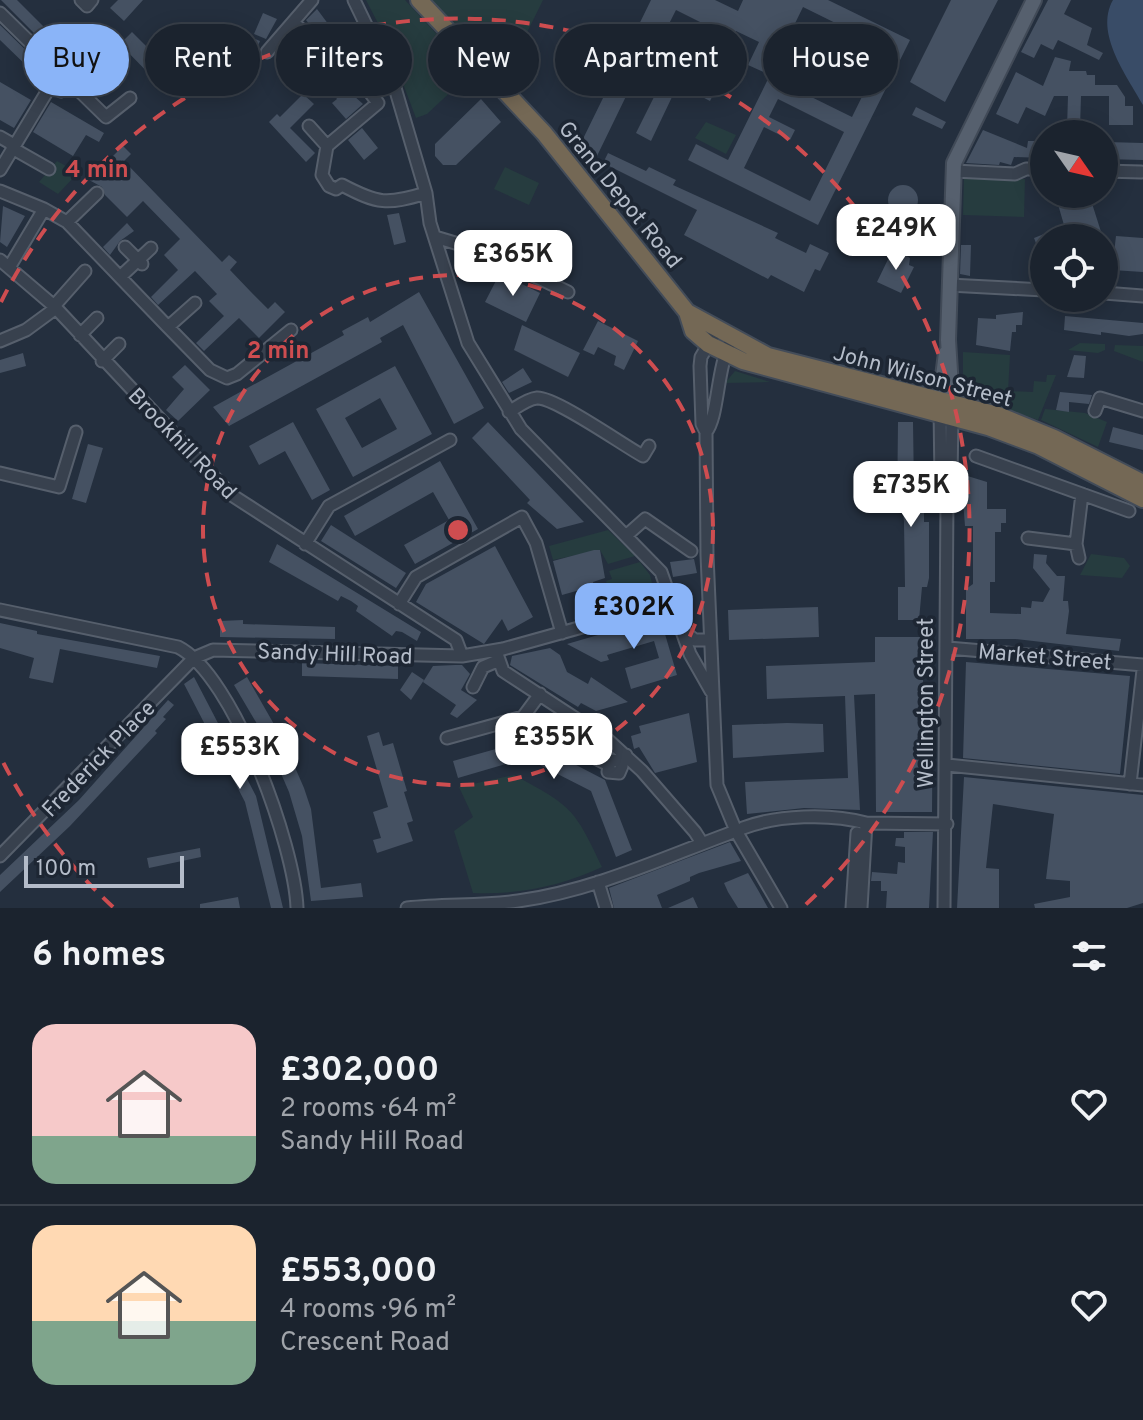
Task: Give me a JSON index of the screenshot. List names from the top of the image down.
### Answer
{
  "streets": {
    "highway": ["Grand Depot Road", "John Wilson Street"],
    "main road": ["Wellington Street"],
    "street": [
      "Brookhill Road",
      "Sandy Hill Road",
      "Market Street",
      "Frederick Place"
    ]
  },
  "crossings": [
    ["Grand Depot Road", "John Wilson Street"],
    ["John Wilson Street", "Wellington Street"],
    ["Brookhill Road", "Sandy Hill Road"],
    ["Sandy Hill Road", "Frederick Place"],
    ["Market Street", "Wellington Street"]
  ],
  "scale_bar": "100 m",
  "north": "bottom right",
  "page": {
    "chip": [
      "Buy",
      "Rent",
      "Filters",
      "New",
      "Apartment",
      "House"
    ],
    "price": [
      "£249K",
      "£365K",
      "£735K",
      "£302K",
      "£355K",
      "£553K"
    ],
    "scale": "100 m",
    "heading": "6 homes",
    "list": [
      {
        "name": "£302,000",
        "note": "2 rooms · 64 m² · Sandy Hill Road"
      },
      {
        "name": "£553,000",
        "note": "4 rooms · 96 m² · Crescent Road"
      }
    ]
  },
  "rings": ["4 min", "2 min"]
}
